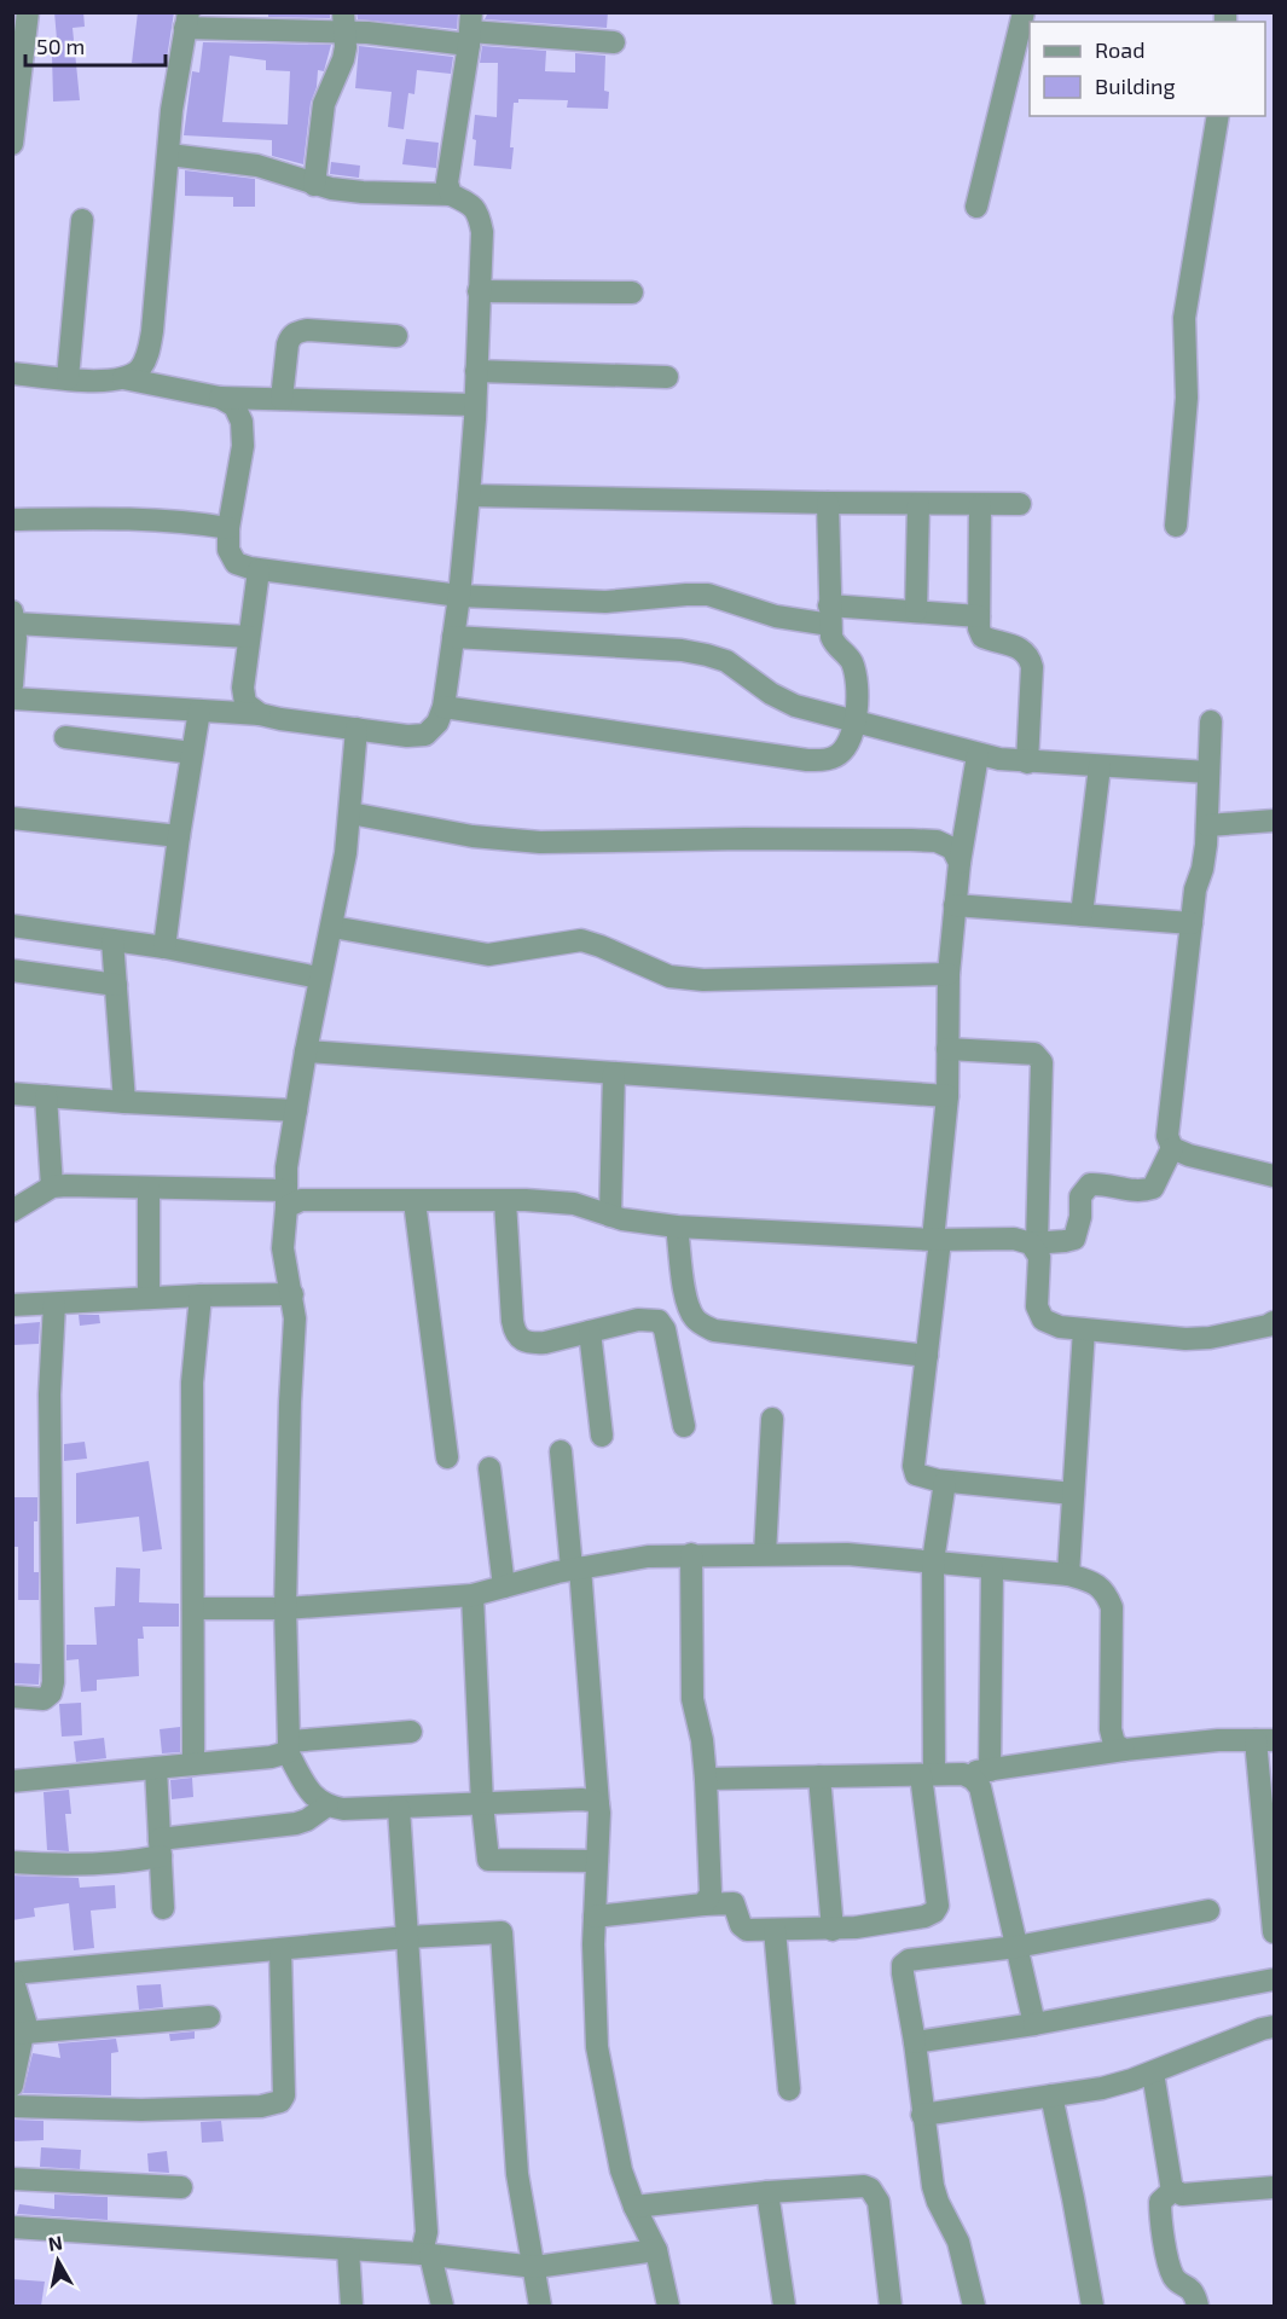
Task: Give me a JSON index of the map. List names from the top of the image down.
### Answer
{
  "legend": ["Road", "Building"],
  "scale_bar": "50 m",
  "north": "top"
}
